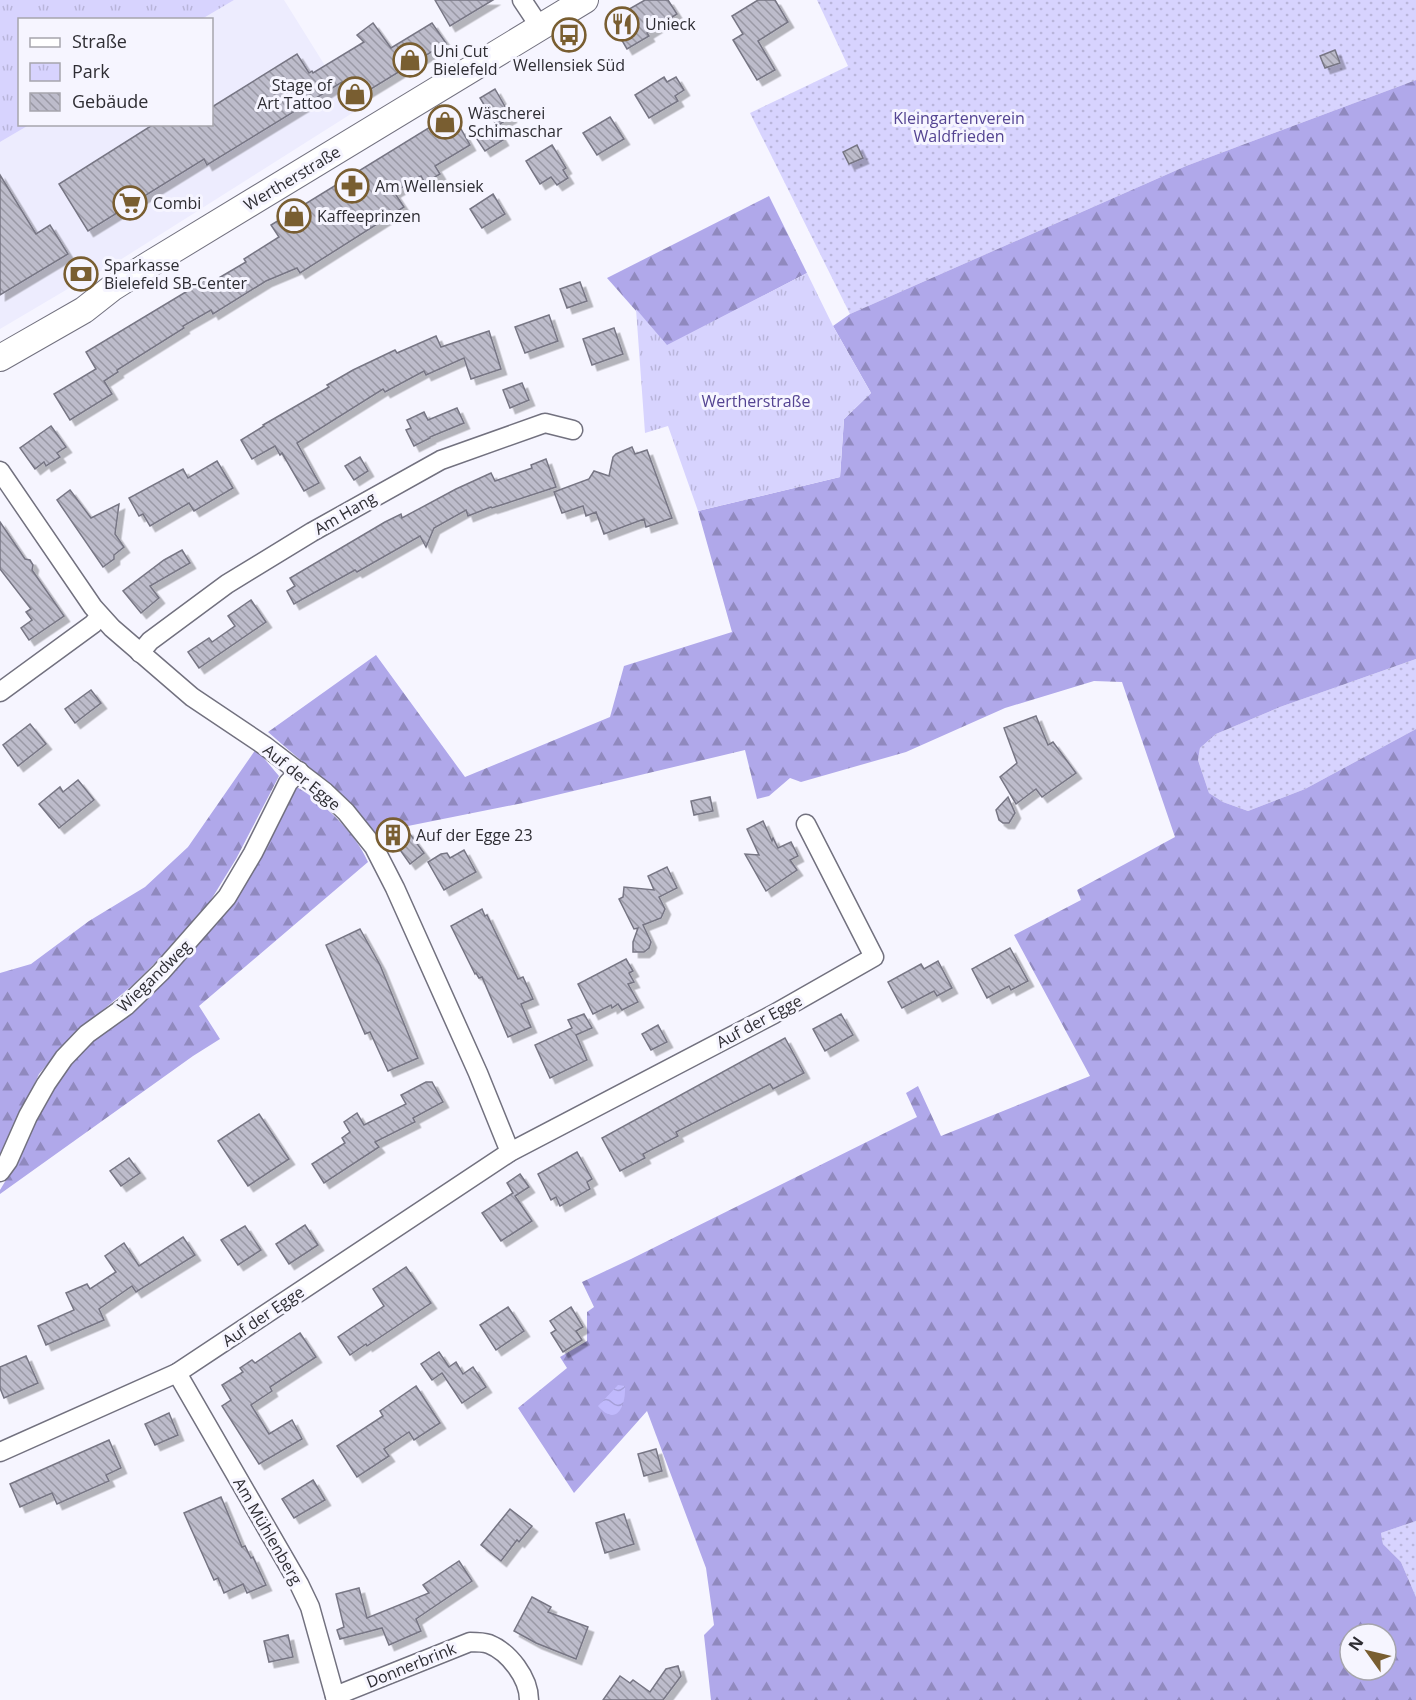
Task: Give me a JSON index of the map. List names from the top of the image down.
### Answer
{
  "streets": {
    "main road": ["Wertherstraße"],
    "street": [
      "Am Hang",
      "Auf der Egge",
      "Wiegandweg",
      "Am Mühlenberg",
      "Donnerbrink"
    ]
  },
  "crossings": [
    ["Am Hang", "Auf der Egge"],
    ["Auf der Egge", "Wiegandweg"],
    ["Auf der Egge", "Am Mühlenberg"],
    ["Am Mühlenberg", "Donnerbrink"]
  ],
  "parks": ["Kleingartenverein Waldfrieden", "Wertherstraße"],
  "places": {
    "restaurant": ["Unieck"],
    "bus stop": ["Wellensiek Süd"],
    "shop": [
      "Uni Cut Bielefeld",
      "Stage of Art Tattoo",
      "Wäscherei Schimaschar",
      "Kaffeeprinzen"
    ],
    "pharmacy": ["Am Wellensiek"],
    "supermarket": ["Combi"],
    "bank": ["Sparkasse Bielefeld SB-Center"],
    "building": ["Auf der Egge 23"]
  },
  "legend": ["Straße", "Park", "Gebäude"],
  "north": "top left"
}
